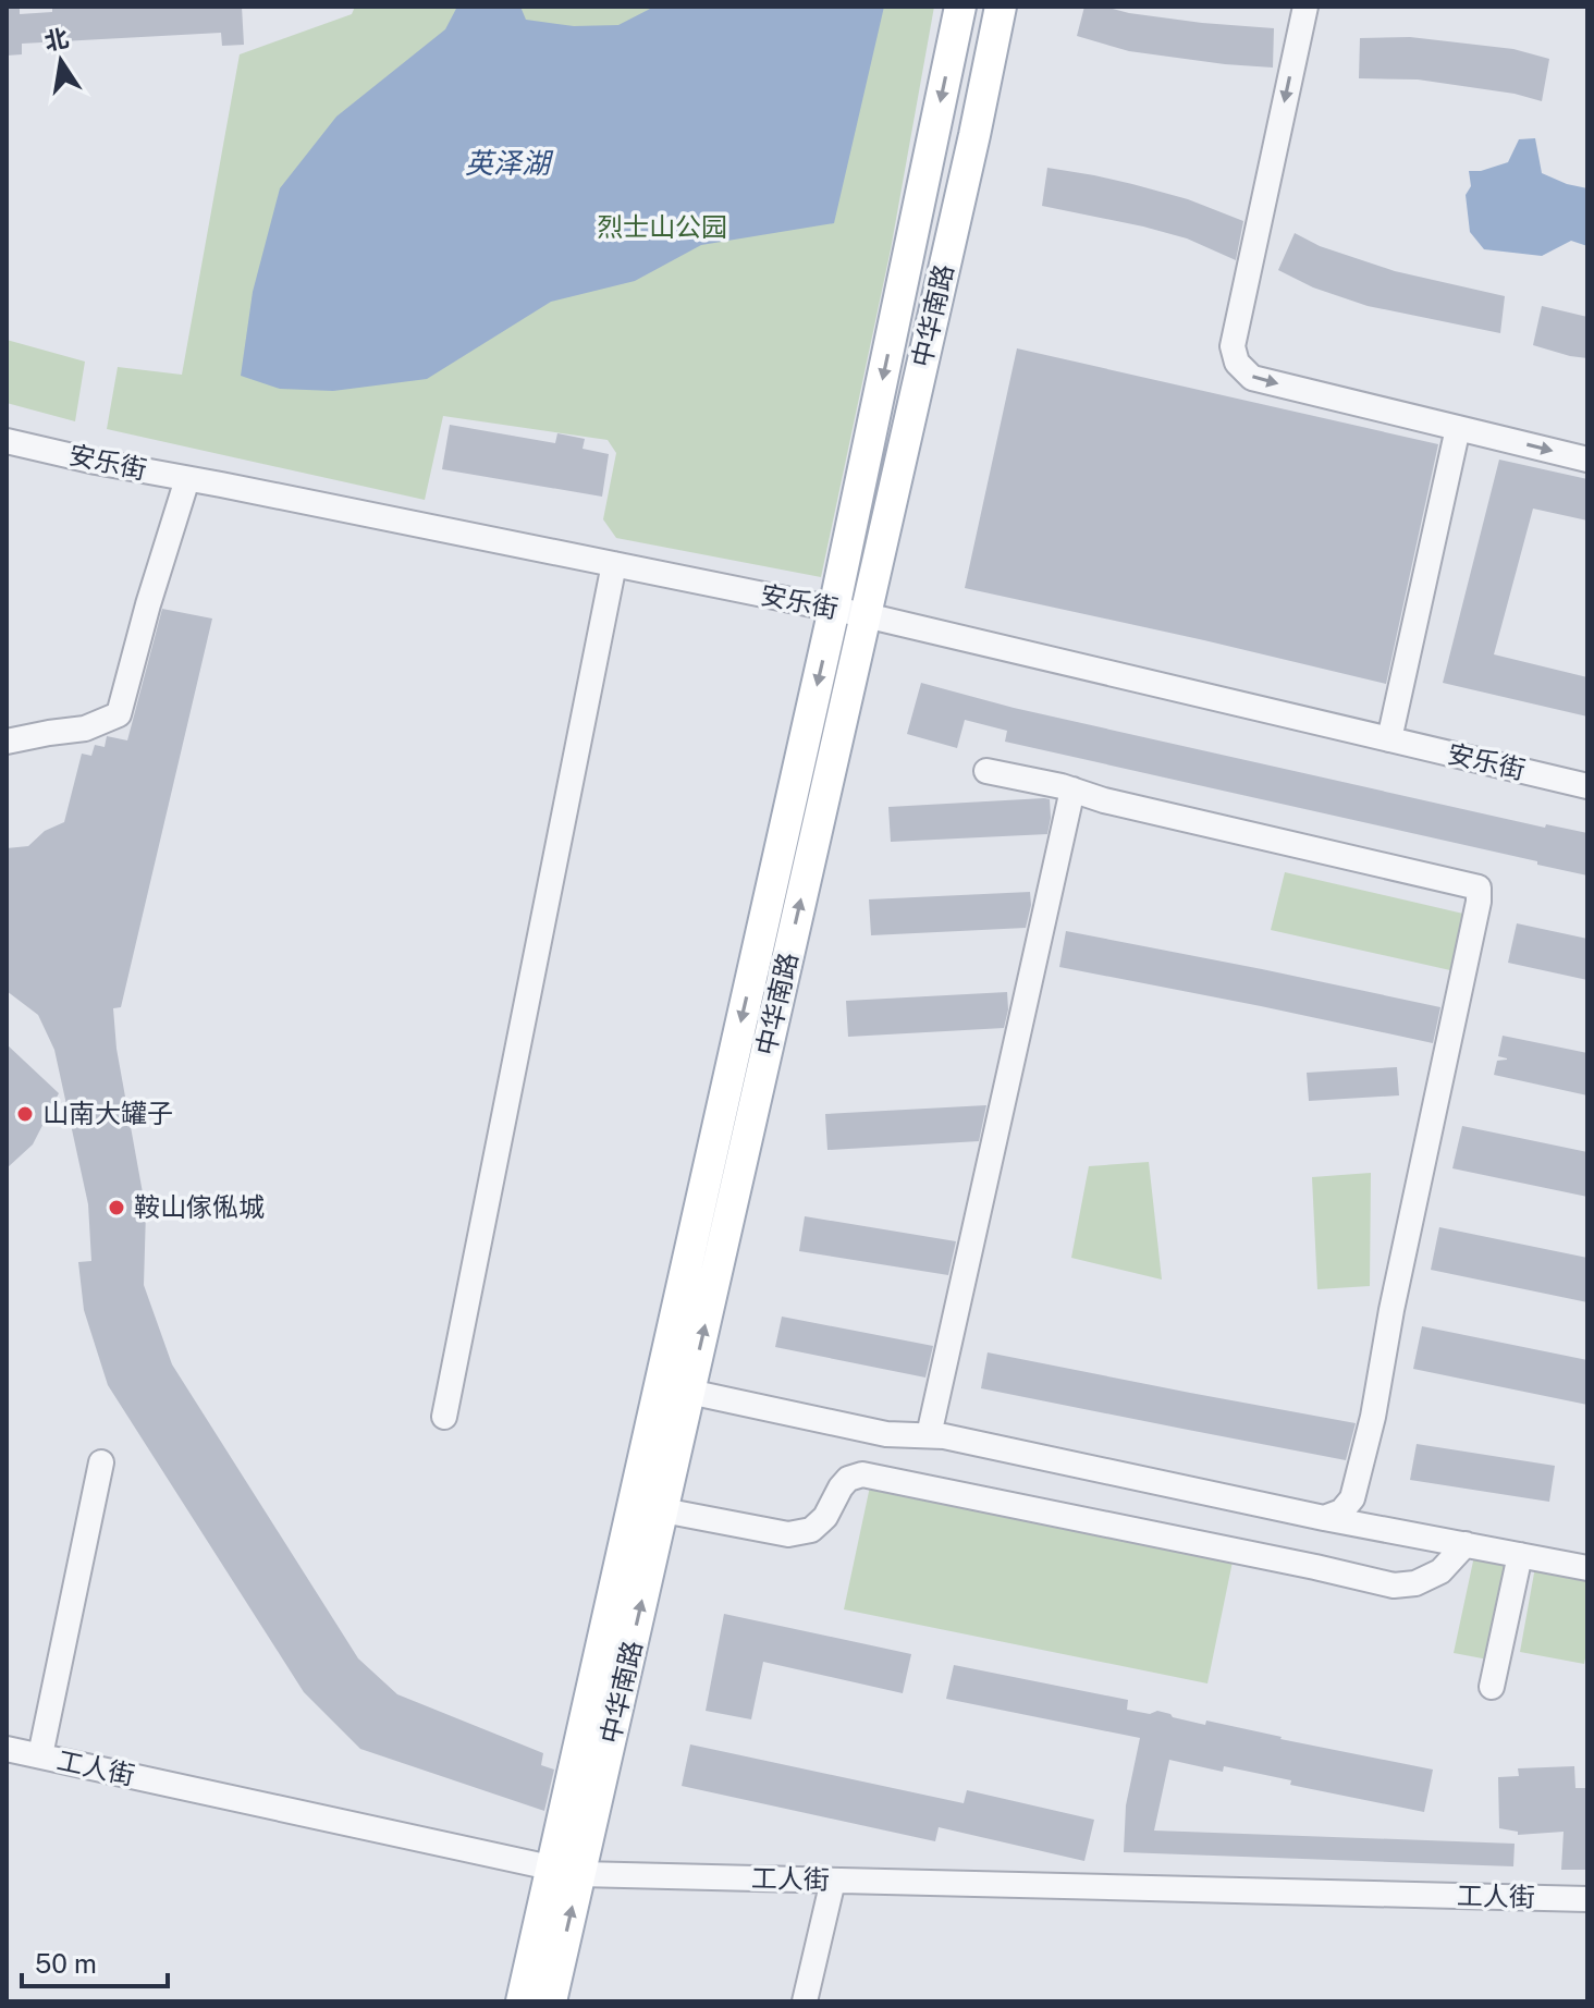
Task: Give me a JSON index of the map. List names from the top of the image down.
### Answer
{
  "streets": {
    "main road": ["中华南路"],
    "street": ["安乐街", "工人街"]
  },
  "crossings": [
    ["中华南路", "安乐街"],
    ["中华南路", "工人街"]
  ],
  "water": ["英泽湖"],
  "parks": ["烈士山公园"],
  "places": ["山南大罐子", "鞍山傢俬城"],
  "scale_bar": "50 m",
  "north": "top"
}
